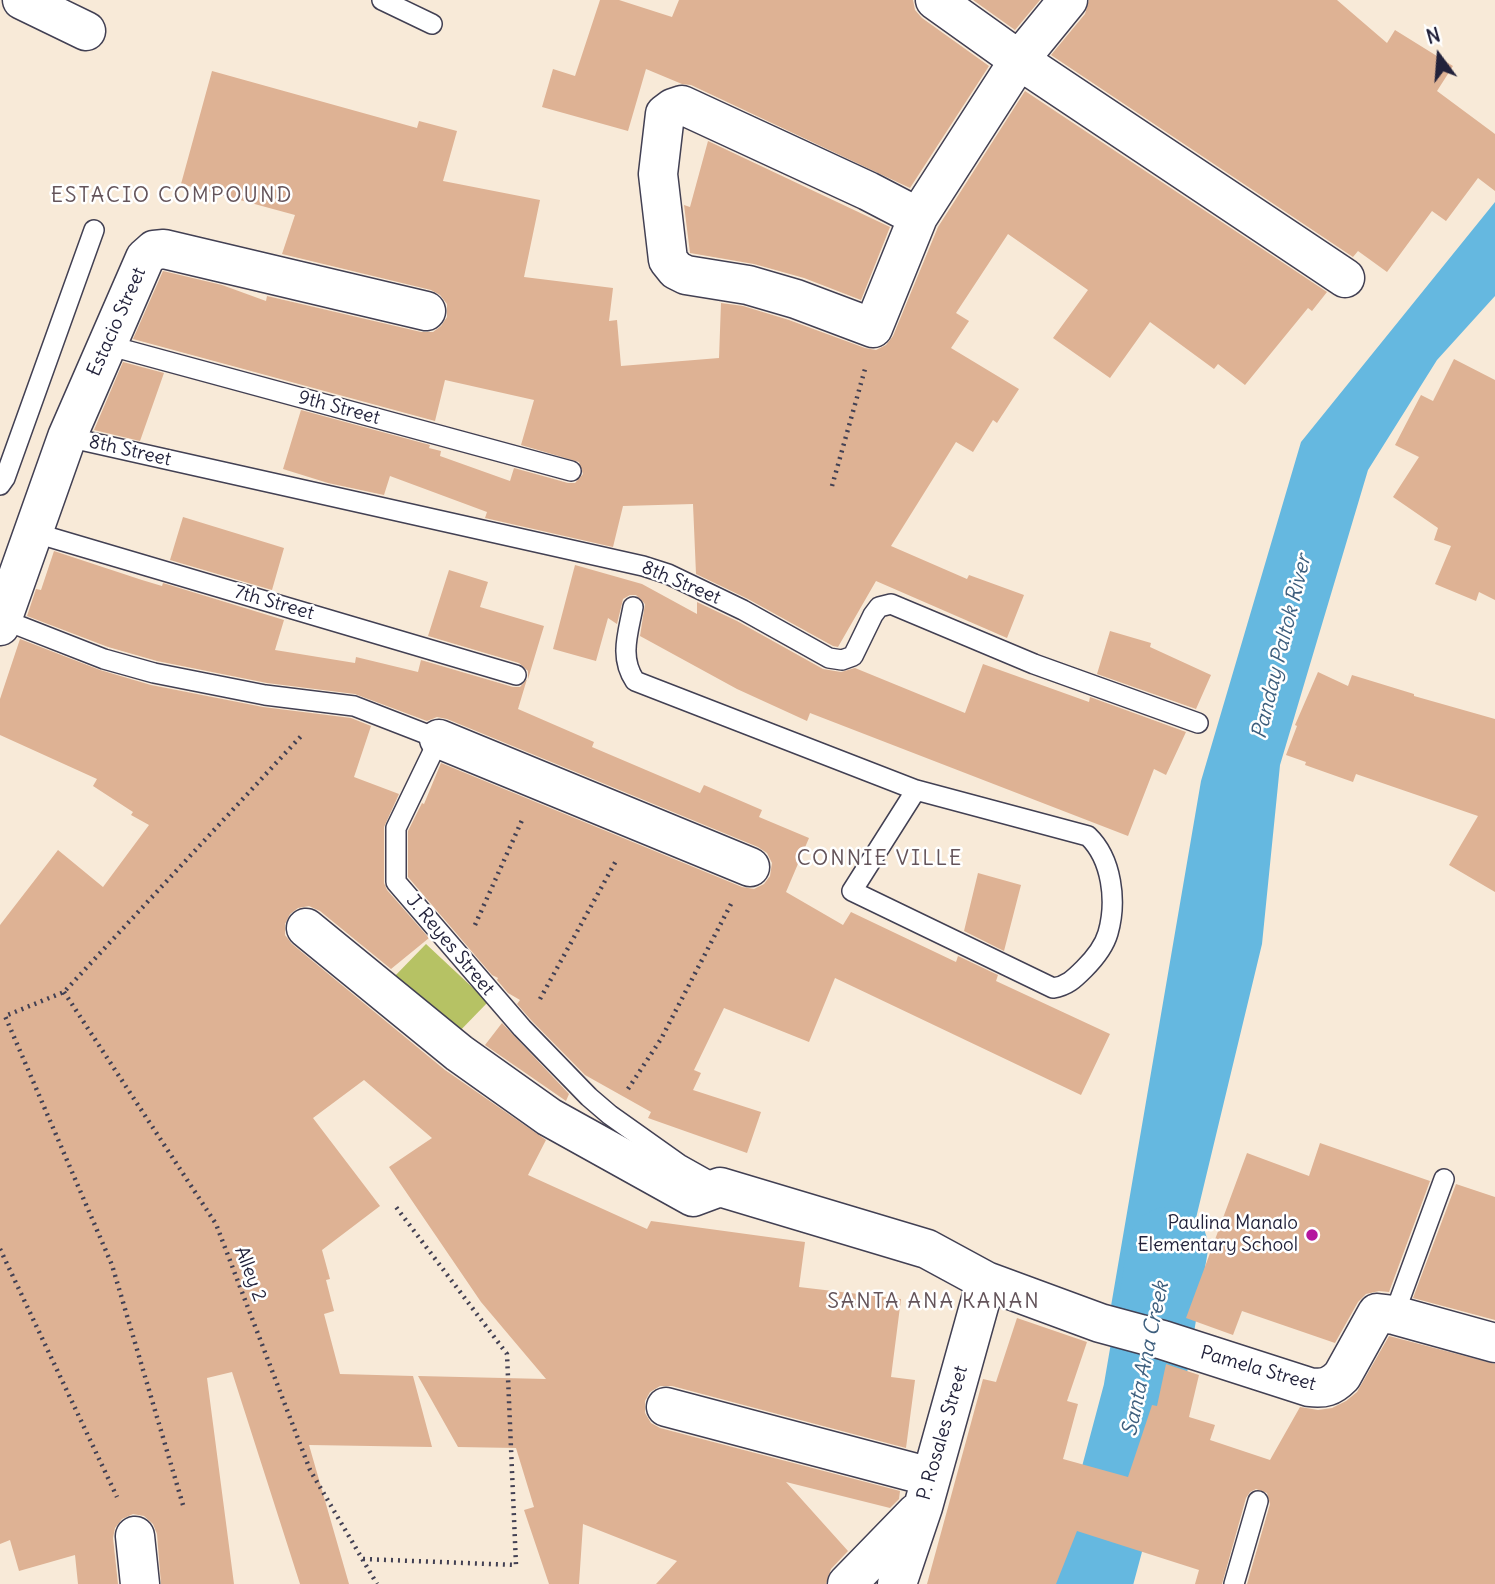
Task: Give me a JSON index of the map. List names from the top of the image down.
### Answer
{
  "streets": {
    "street": [
      "Estacio Street",
      "J. Reyes Street",
      "Pamela Street",
      "P. Rosales Street"
    ],
    "lane": ["9th Street", "8th Street", "7th Street"],
    "path": ["Alley 2"]
  },
  "crossings": [
    ["Estacio Street", "9th Street"],
    ["Estacio Street", "8th Street"],
    ["Estacio Street", "7th Street"],
    ["J. Reyes Street", "Pamela Street"],
    ["J. Reyes Street", "P. Rosales Street"],
    ["Pamela Street", "P. Rosales Street"]
  ],
  "districts": ["ESTACIO COMPOUND", "CONNIE VILLE", "SANTA ANA KANAN"],
  "water": ["Panday Paltok River", "Santa Ana Creek"],
  "places": ["Paulina Manalo Elementary School"],
  "north": "top"
}
